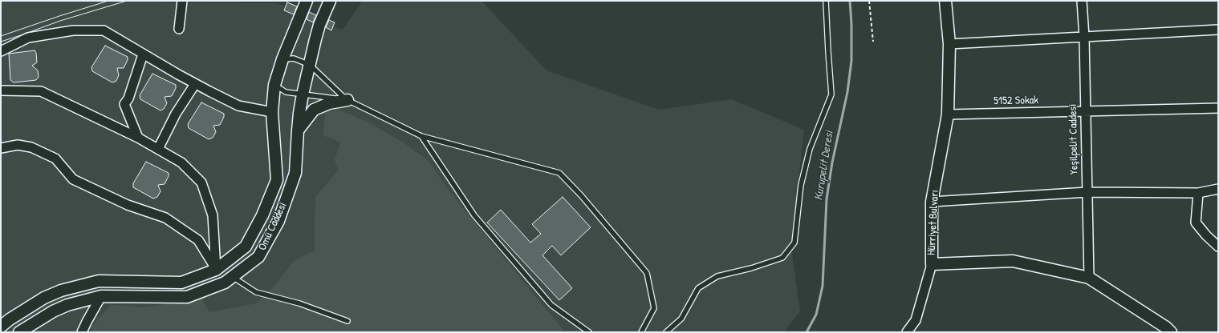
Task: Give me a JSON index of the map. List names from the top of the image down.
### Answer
{
  "streets": {
    "street": [
      "5152 Sokak",
      "Yeşilpelit Caddesi",
      "Hürriyet Bulvarı",
      "Omü Caddesi"
    ]
  },
  "crossings": [
    ["5152 Sokak", "Yeşilpelit Caddesi"],
    ["5152 Sokak", "Hürriyet Bulvarı"],
    ["Yeşilpelit Caddesi", "Hürriyet Bulvarı"]
  ],
  "water": ["Kurupelit Deresi"]
}
